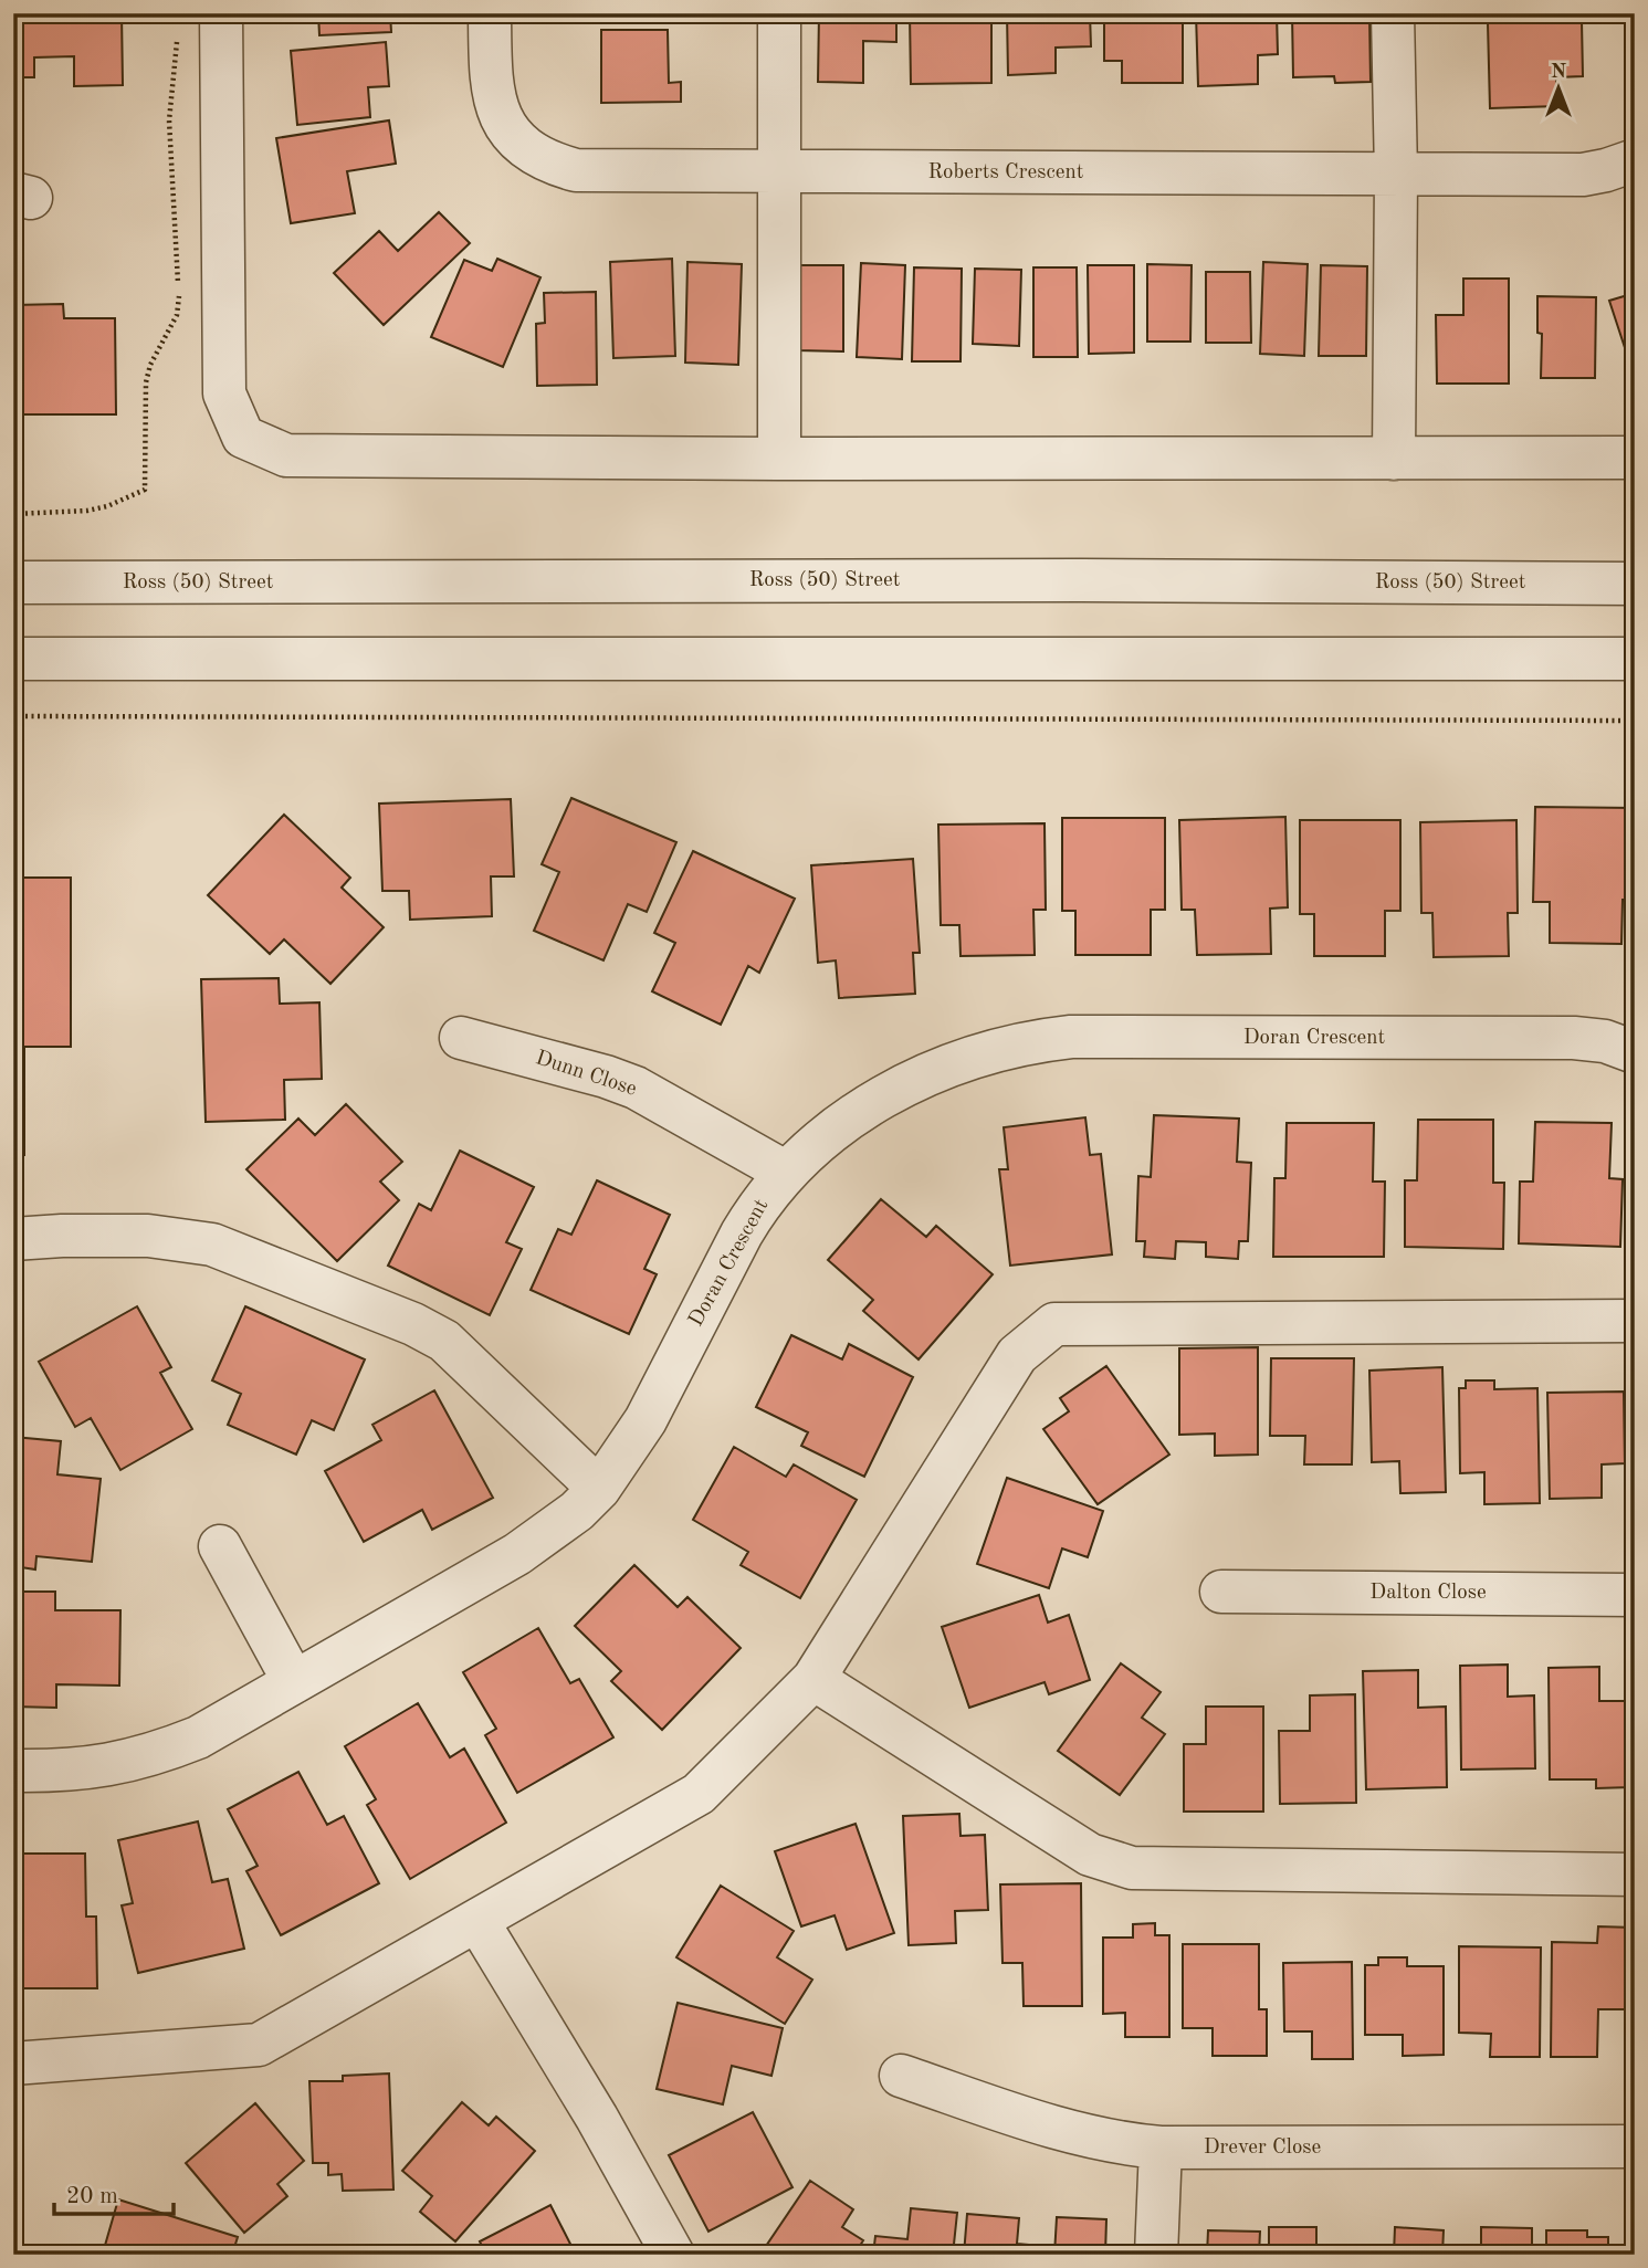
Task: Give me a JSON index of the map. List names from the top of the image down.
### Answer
{
  "streets": {
    "street": [
      "Roberts Crescent",
      "Ross (50) Street",
      "Doran Crescent",
      "Dunn Close",
      "Dalton Close",
      "Drever Close"
    ]
  },
  "crossings": [
    ["Doran Crescent", "Dunn Close"]
  ],
  "scale_bar": "20 m",
  "north": "top"
}
